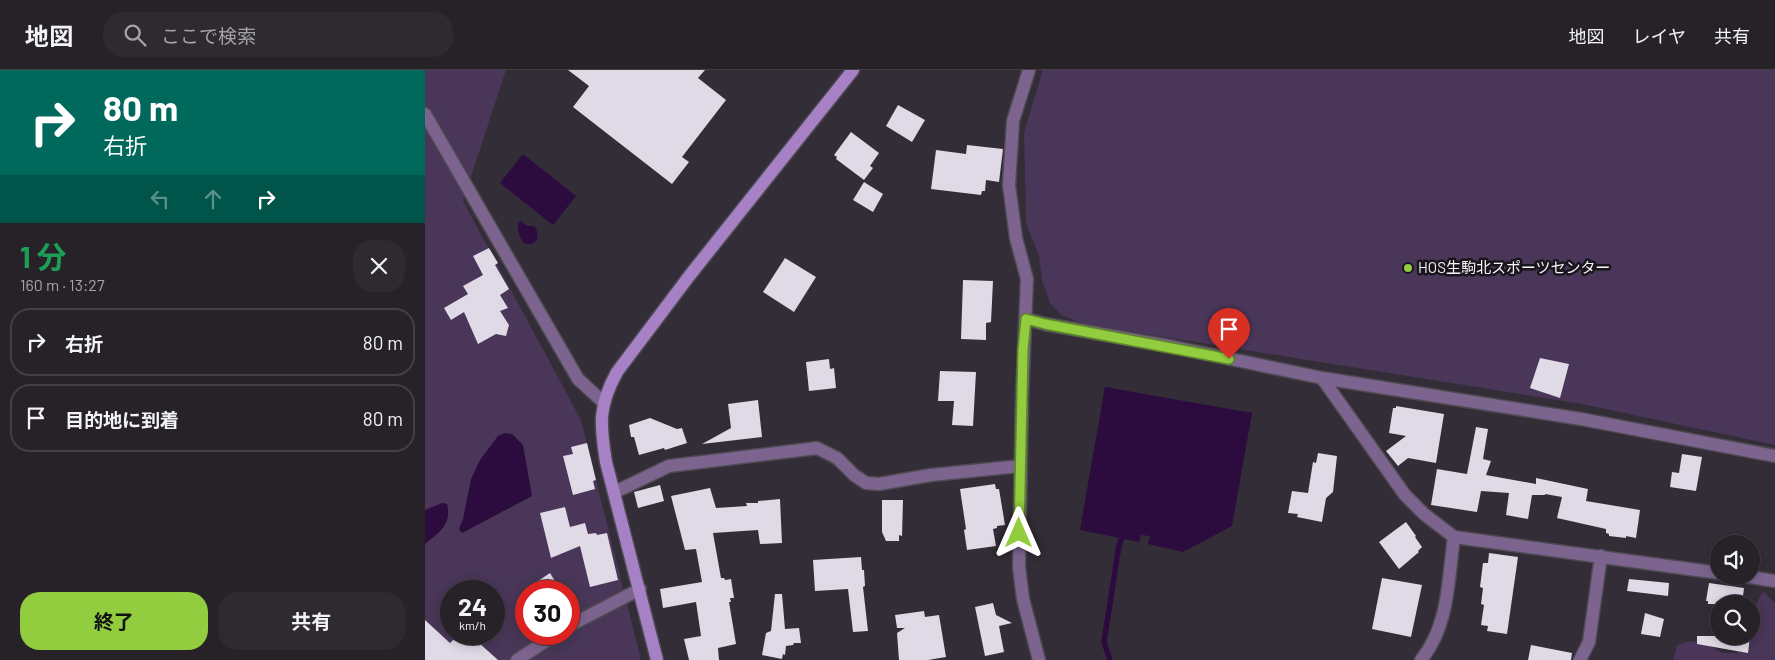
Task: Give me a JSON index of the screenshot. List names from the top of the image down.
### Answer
{
  "places": ["HOS生駒北スポーツセンター"],
  "page": {
    "header": "地図",
    "search": "ここで検索",
    "nav": ["地図", "レイヤ", "共有"],
    "turn": ["80 m", "右折"],
    "heading": ["1 分", "160 m · 13:27"],
    "list": [
      {
        "name": "右折",
        "value": "80 m"
      },
      {
        "name": "目的地に到着",
        "value": "80 m"
      }
    ],
    "speed": "24 km/h",
    "limit": "30",
    "buttons": ["終了", "共有"]
  }
}
